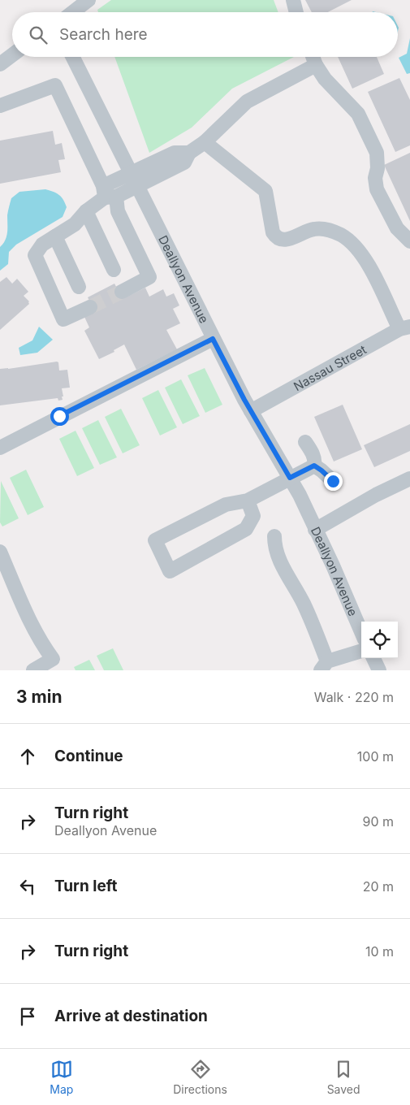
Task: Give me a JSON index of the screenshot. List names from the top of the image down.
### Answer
{
  "streets": {
    "street": ["Deallyon Avenue", "Nassau Street"]
  },
  "crossings": [
    ["Deallyon Avenue", "Nassau Street"]
  ],
  "page": {
    "search": "Search here",
    "heading": ["3 min", "Walk · 220 m"],
    "list": [
      ["Continue", "100 m"],
      ["Turn right", "Deallyon Avenue", "90 m"],
      ["Turn left", "20 m"],
      ["Turn right", "10 m"],
      "Arrive at destination"
    ],
    "nav": ["Map", "Directions", "Saved"]
  }
}
